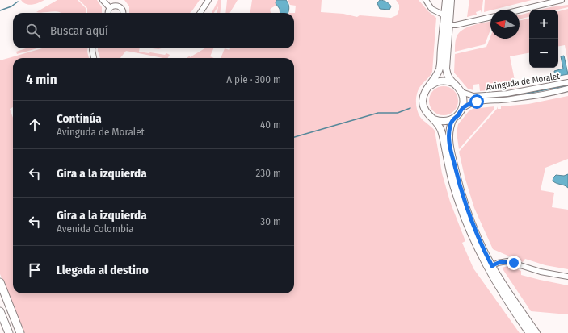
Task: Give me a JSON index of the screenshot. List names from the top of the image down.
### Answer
{
  "streets": {
    "street": ["Avinguda de Moralet"]
  },
  "north": "left",
  "page": {
    "map_buttons": ["+", "−"],
    "search": "Buscar aquí",
    "heading": ["4 min", "A pie · 300 m"],
    "list": [
      ["Continúa", "Avinguda de Moralet", "40 m"],
      ["Gira a la izquierda", "230 m"],
      ["Gira a la izquierda", "Avenida Colombia", "30 m"],
      "Llegada al destino"
    ]
  }
}
